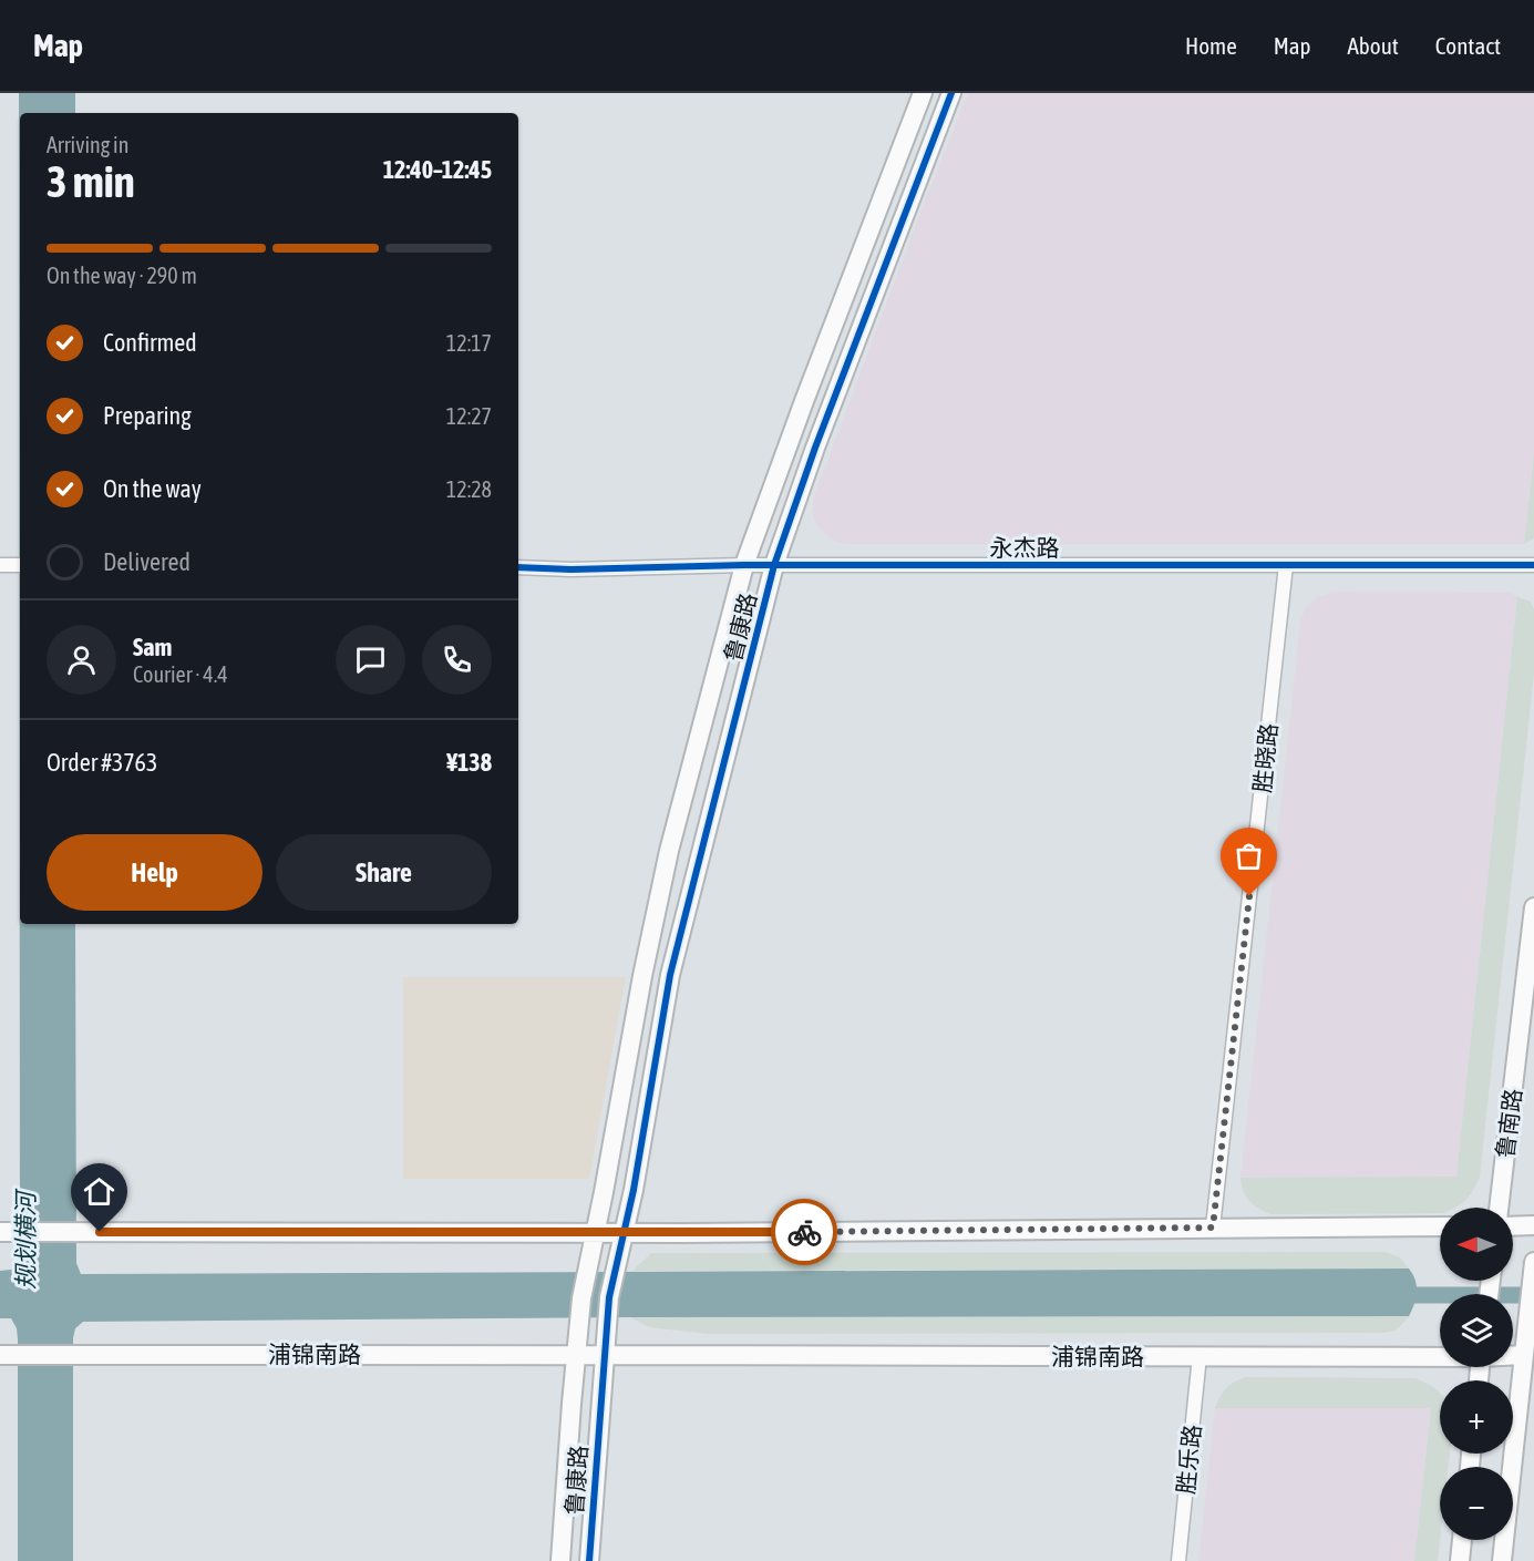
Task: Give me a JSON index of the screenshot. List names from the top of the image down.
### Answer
{
  "streets": {
    "main road": ["鲁康路", "鲁南路", "浦锦南路"],
    "street": ["永杰路", "胜晓路", "胜乐路"]
  },
  "crossings": [
    ["永杰路", "鲁康路"],
    ["永杰路", "胜晓路"],
    ["鲁康路", "浦锦南路"],
    ["浦锦南路", "胜乐路"]
  ],
  "water": ["规划横河"],
  "north": "left",
  "page": {
    "header": "Map",
    "nav": [
      "Home",
      "Map",
      "About",
      "Contact"
    ],
    "heading": ["3 min", "Arriving in", "12:40–12:45"],
    "panel": [
      "Sam",
      "Courier · 4.4",
      "Order #3763",
      "¥138"
    ],
    "bar": "On the way · 290 m",
    "list": [
      ["Confirmed", "12:17"],
      ["Preparing", "12:27"],
      ["On the way", "12:28"],
      "Delivered"
    ],
    "buttons": ["Help", "Share"],
    "map_buttons": ["+", "−"]
  }
}
